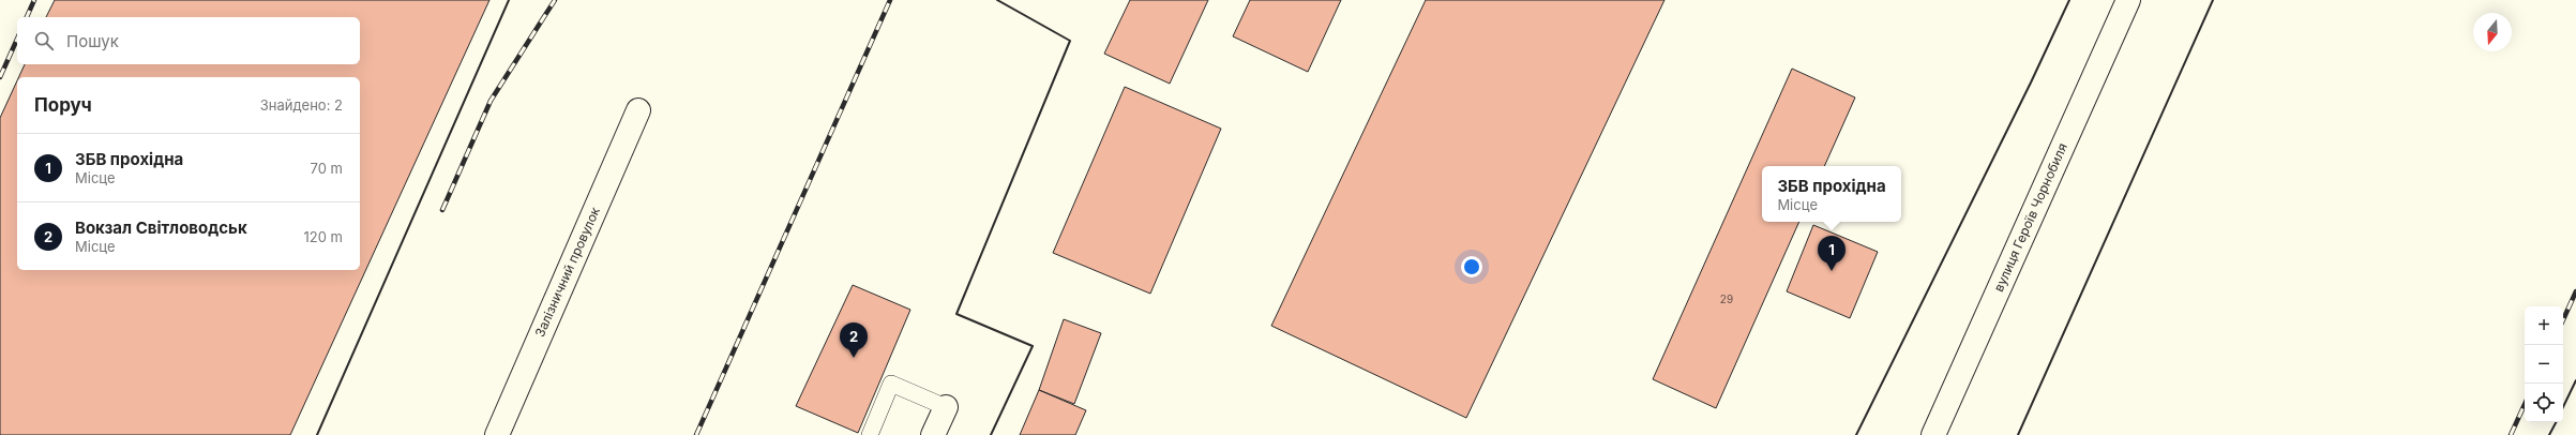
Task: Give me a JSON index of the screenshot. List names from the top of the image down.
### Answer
{
  "streets": {
    "main road": ["вулиця Героїв Чорнобиля", "Залізничний провулок"]
  },
  "house_numbers": ["29"],
  "north": "bottom",
  "page": {
    "search": "Пошук",
    "heading": ["Поруч", "Знайдено: 2"],
    "list": [
      {
        "mark": "1",
        "name": "ЗБВ прохідна",
        "note": "Місце",
        "value": "70 m"
      },
      {
        "mark": "2",
        "name": "Вокзал Світловодськ",
        "note": "Місце",
        "value": "120 m"
      }
    ],
    "popup": ["ЗБВ прохідна", "Місце"],
    "pins": ["1", "2"],
    "map_buttons": ["+", "−"]
  }
}
